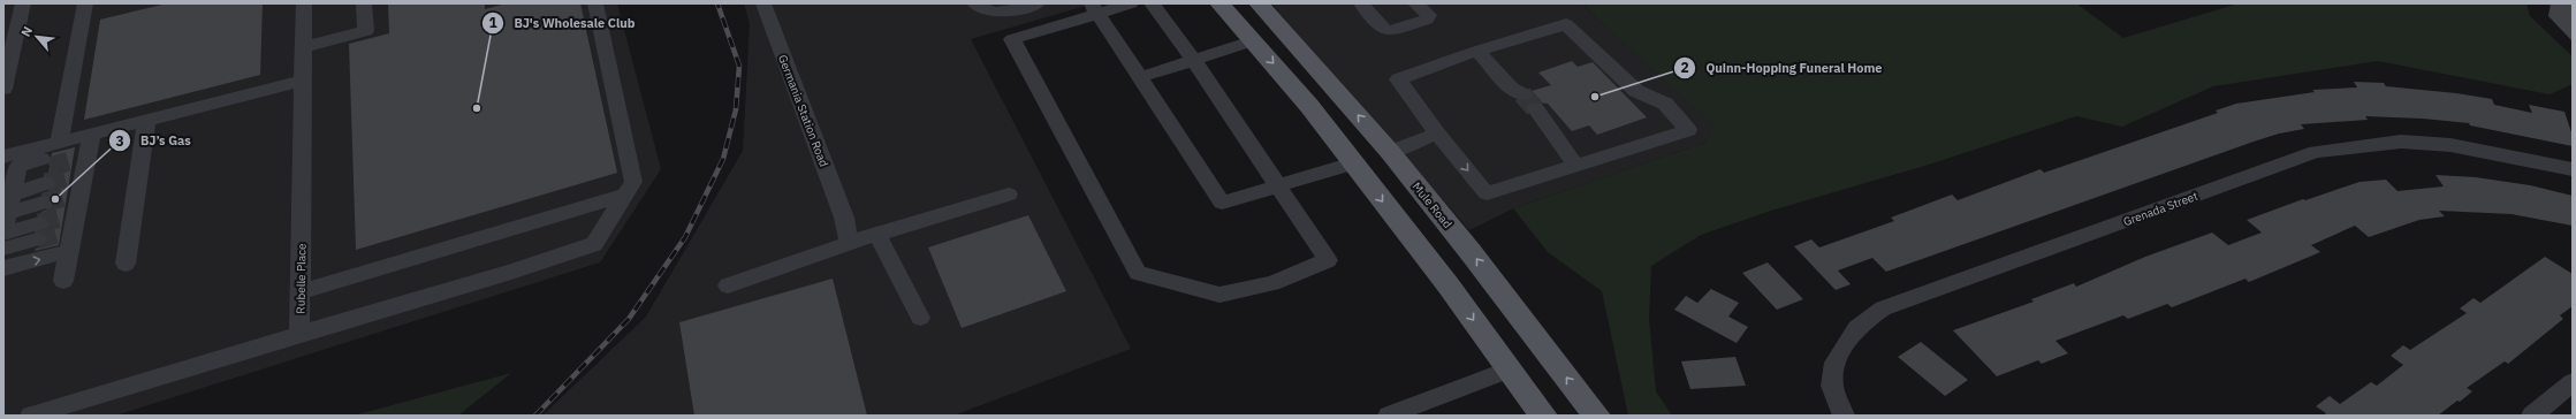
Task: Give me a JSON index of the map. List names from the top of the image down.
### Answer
{
  "streets": {
    "main road": ["Mule Road"],
    "street": ["Germania Station Road", "Grenada Street", "Rubelle Place"]
  },
  "places": ["Quinn-Hopping Funeral Home", "BJ's Wholesale Club", "BJ’s Gas"],
  "north": "top left"
}
